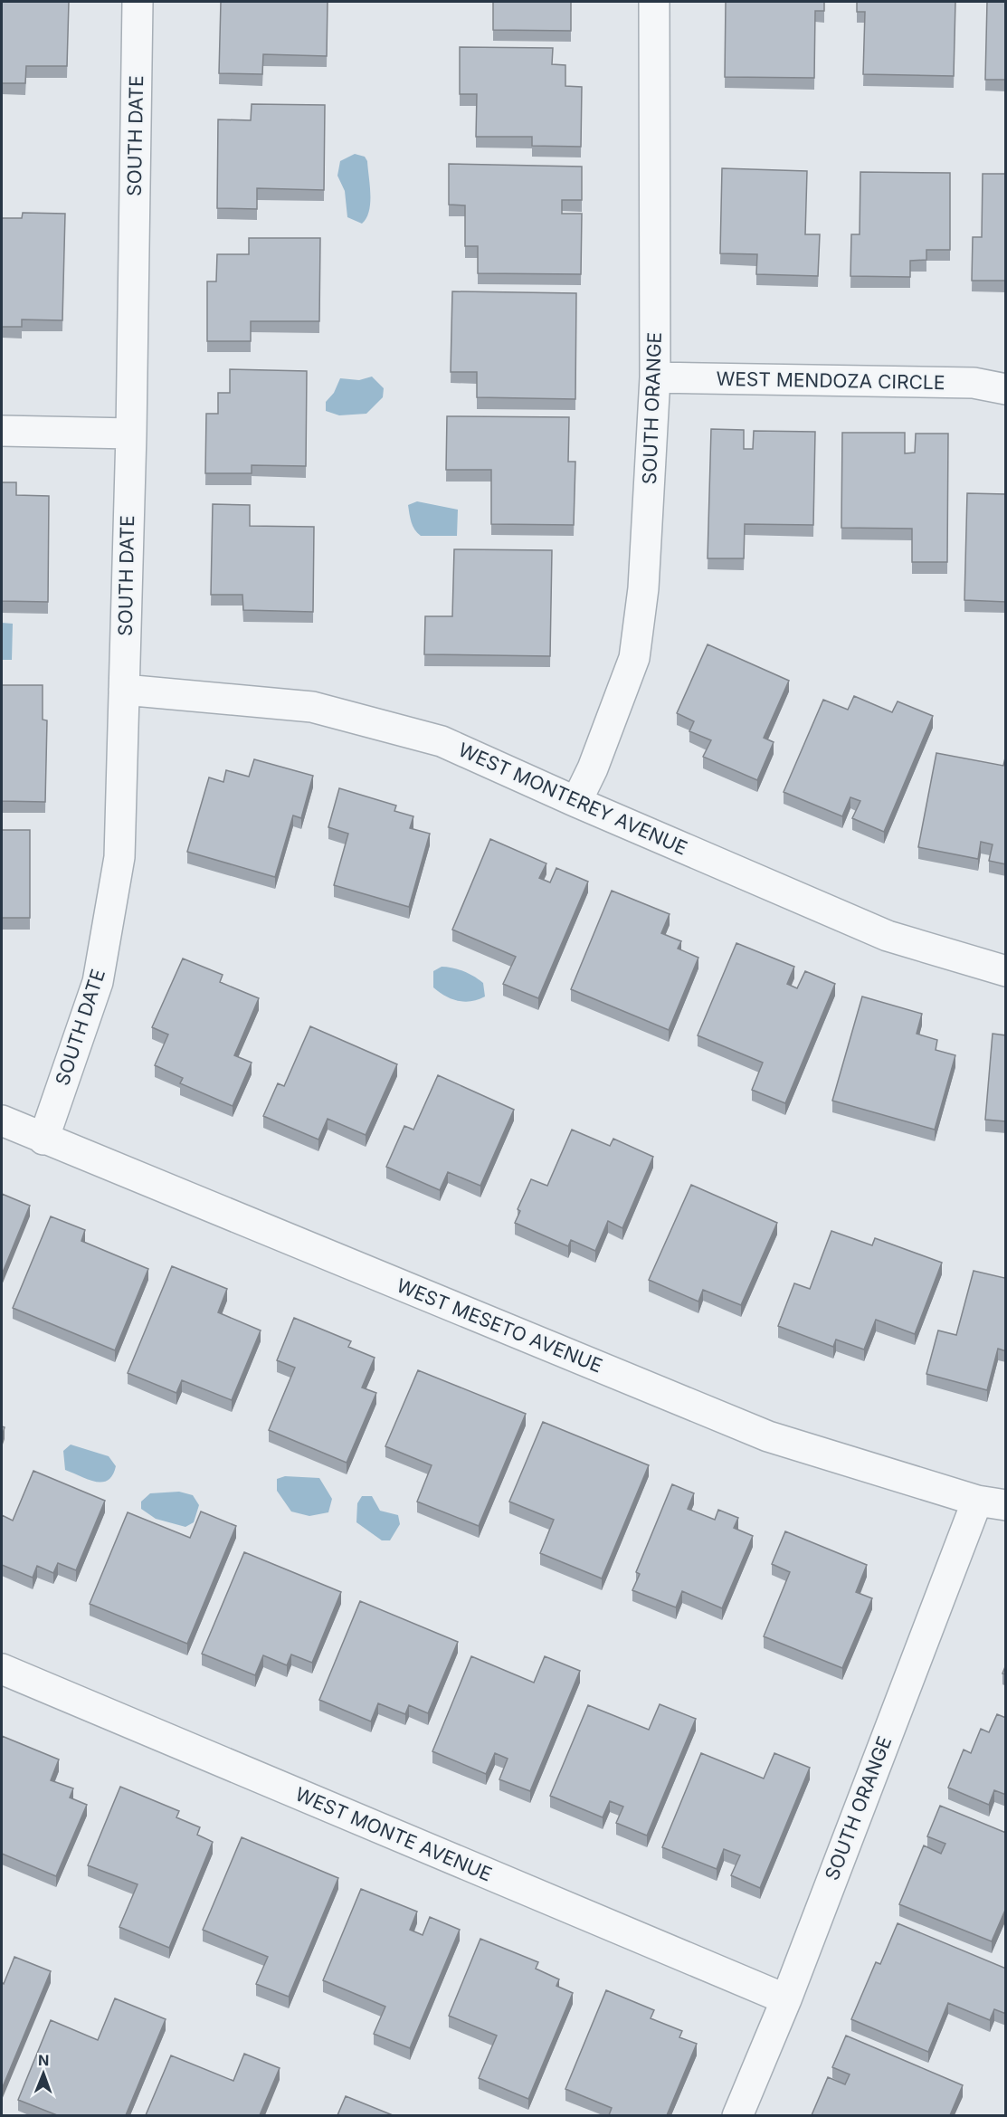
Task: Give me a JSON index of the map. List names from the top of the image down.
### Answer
{
  "streets": {
    "street": [
      "SOUTH DATE",
      "WEST MENDOZA CIRCLE",
      "SOUTH ORANGE",
      "WEST MONTEREY AVENUE",
      "WEST MESETO AVENUE",
      "WEST MONTE AVENUE"
    ]
  },
  "crossings": [
    ["SOUTH DATE", "WEST MONTEREY AVENUE"],
    ["SOUTH DATE", "WEST MESETO AVENUE"],
    ["WEST MENDOZA CIRCLE", "SOUTH ORANGE"],
    ["SOUTH ORANGE", "WEST MONTEREY AVENUE"],
    ["SOUTH ORANGE", "WEST MESETO AVENUE"],
    ["SOUTH ORANGE", "WEST MONTE AVENUE"]
  ],
  "north": "top"
}
